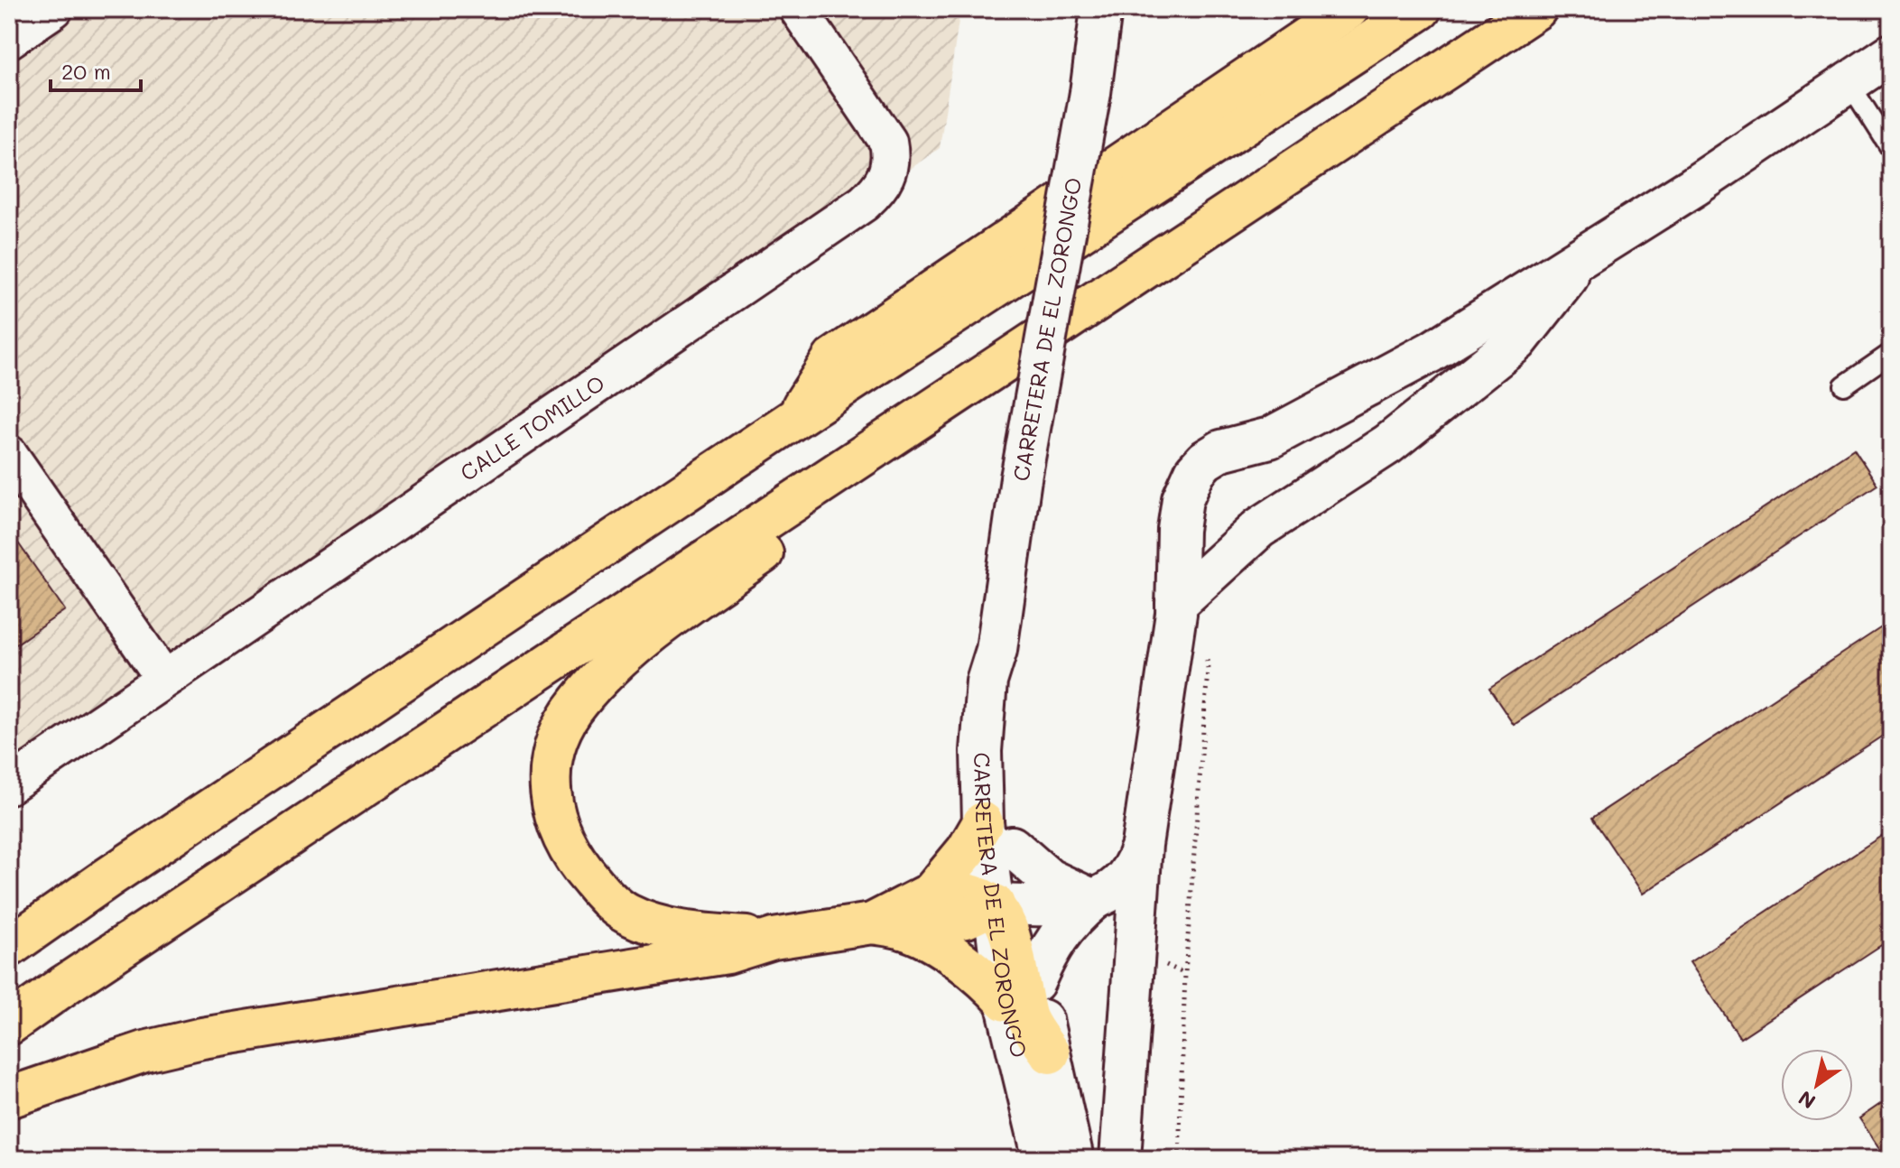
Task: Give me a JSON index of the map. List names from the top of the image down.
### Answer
{
  "streets": {
    "street": ["CARRETERA DE EL ZORONGO", "CALLE TOMILLO"]
  },
  "scale_bar": "20 m",
  "north": "bottom left"
}
